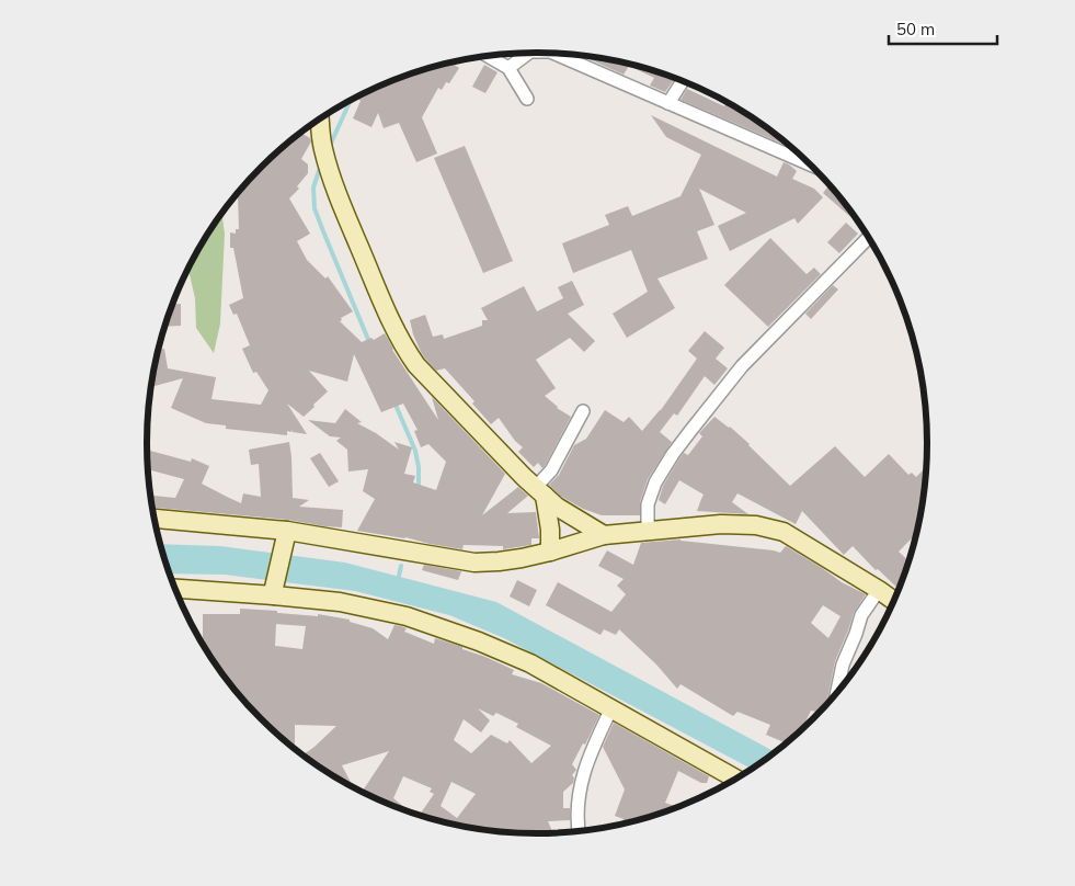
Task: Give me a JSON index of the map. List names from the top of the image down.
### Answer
{
  "scale_bar": "50 m"
}
